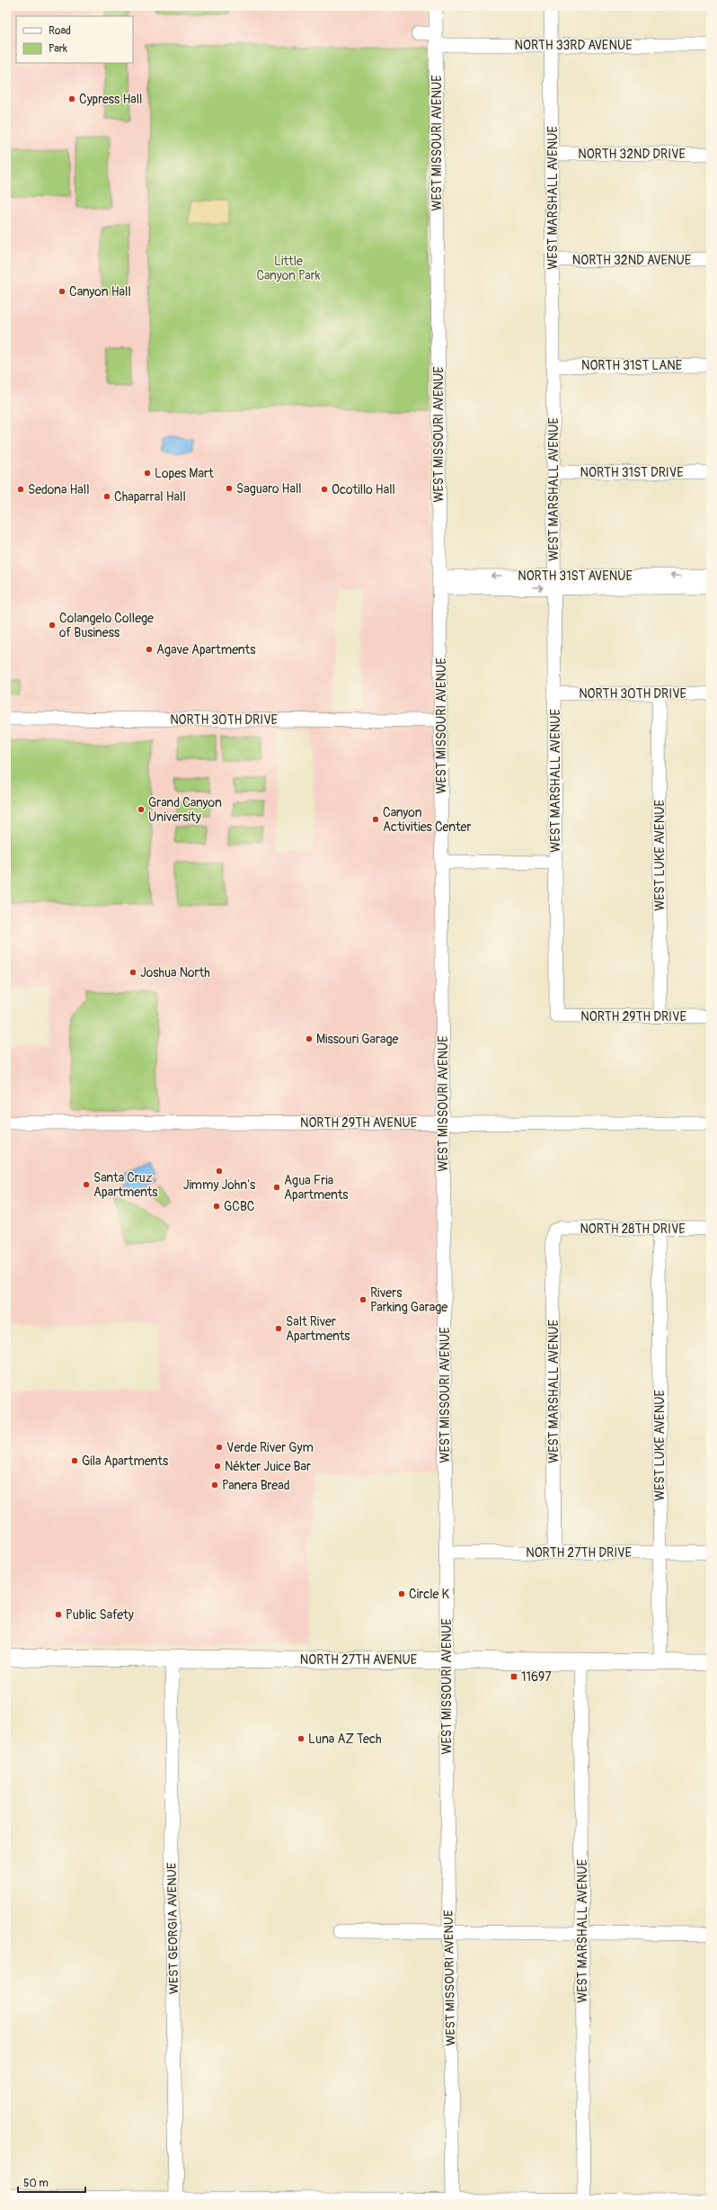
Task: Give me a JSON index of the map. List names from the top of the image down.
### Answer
{
  "streets": {
    "main road": ["NORTH 27TH AVENUE"],
    "street": [
      "NORTH 33RD AVENUE",
      "WEST MISSOURI AVENUE",
      "NORTH 32ND DRIVE",
      "WEST MARSHALL AVENUE",
      "NORTH 32ND AVENUE",
      "NORTH 31ST LANE",
      "NORTH 31ST DRIVE",
      "NORTH 31ST AVENUE",
      "NORTH 30TH DRIVE",
      "WEST LUKE AVENUE",
      "NORTH 29TH DRIVE",
      "NORTH 29TH AVENUE",
      "NORTH 28TH DRIVE",
      "NORTH 27TH DRIVE",
      "WEST GEORGIA AVENUE"
    ]
  },
  "crossings": [
    ["NORTH 33RD AVENUE", "WEST MISSOURI AVENUE"],
    ["NORTH 33RD AVENUE", "WEST MARSHALL AVENUE"],
    ["WEST MISSOURI AVENUE", "NORTH 31ST AVENUE"],
    ["WEST MISSOURI AVENUE", "NORTH 30TH DRIVE"],
    ["WEST MISSOURI AVENUE", "NORTH 29TH AVENUE"],
    ["WEST MISSOURI AVENUE", "NORTH 27TH DRIVE"],
    ["WEST MISSOURI AVENUE", "NORTH 27TH AVENUE"],
    ["NORTH 32ND DRIVE", "WEST MARSHALL AVENUE"],
    ["WEST MARSHALL AVENUE", "NORTH 32ND AVENUE"],
    ["WEST MARSHALL AVENUE", "NORTH 31ST LANE"],
    ["WEST MARSHALL AVENUE", "NORTH 31ST DRIVE"],
    ["WEST MARSHALL AVENUE", "NORTH 31ST AVENUE"],
    ["WEST MARSHALL AVENUE", "NORTH 30TH DRIVE"],
    ["WEST MARSHALL AVENUE", "NORTH 29TH DRIVE"],
    ["WEST MARSHALL AVENUE", "NORTH 28TH DRIVE"],
    ["WEST MARSHALL AVENUE", "NORTH 27TH DRIVE"],
    ["WEST MARSHALL AVENUE", "NORTH 27TH AVENUE"],
    ["NORTH 30TH DRIVE", "WEST LUKE AVENUE"],
    ["WEST LUKE AVENUE", "NORTH 29TH DRIVE"],
    ["WEST LUKE AVENUE", "NORTH 28TH DRIVE"],
    ["WEST LUKE AVENUE", "NORTH 27TH DRIVE"],
    ["WEST LUKE AVENUE", "NORTH 27TH AVENUE"],
    ["NORTH 27TH AVENUE", "WEST GEORGIA AVENUE"]
  ],
  "parks": ["Little Canyon Park"],
  "places": {
    "other": [
      "Cypress Hall",
      "Canyon Hall",
      "Lopes Mart",
      "Saguaro Hall",
      "Sedona Hall",
      "Ocotillo Hall",
      "Chaparral Hall",
      "Colangelo College of Business",
      "Agave Apartments",
      "Grand Canyon University",
      "Canyon Activities Center",
      "Joshua North",
      "Missouri Garage",
      "Jimmy John's",
      "Santa Cruz Apartments",
      "Agua Fria Apartments",
      "GCBC",
      "Rivers Parking Garage",
      "Salt River Apartments",
      "Verde River Gym",
      "Gila Apartments",
      "Nékter Juice Bar",
      "Panera Bread",
      "Circle K",
      "Public Safety",
      "Luna AZ Tech"
    ],
    "transit": ["11697"]
  },
  "legend": ["Road", "Park"],
  "scale_bar": "50 m"
}
